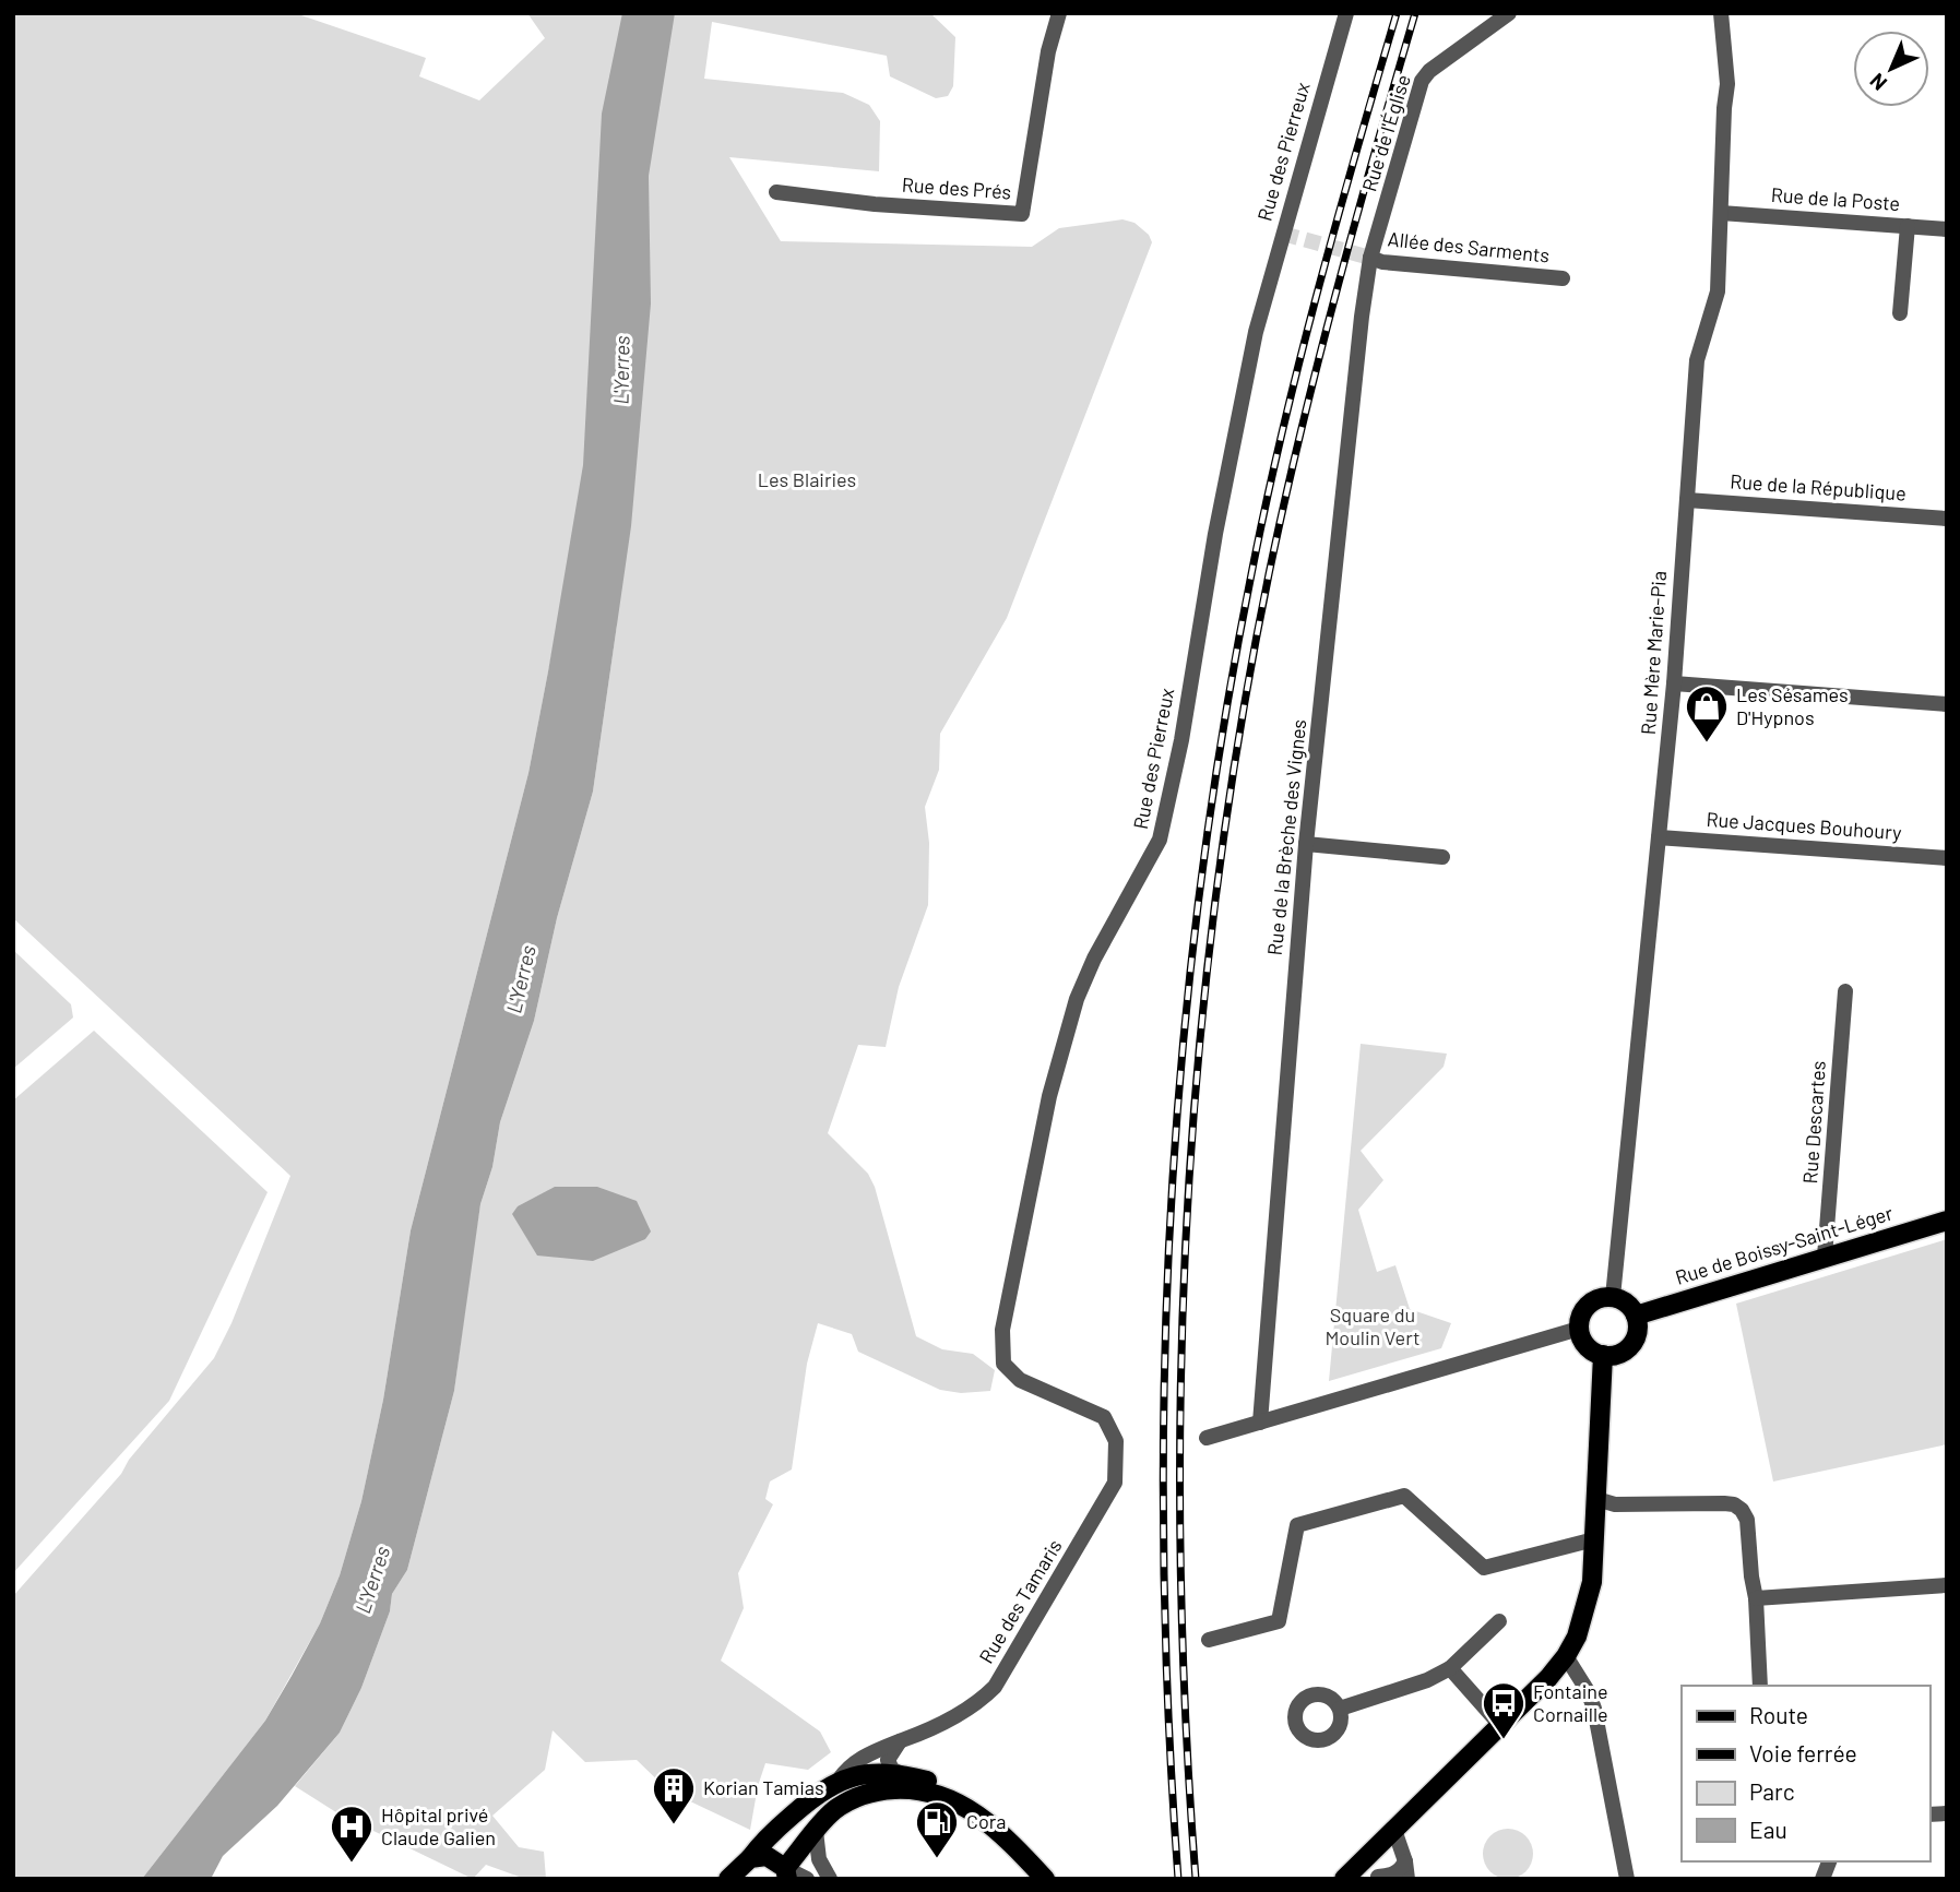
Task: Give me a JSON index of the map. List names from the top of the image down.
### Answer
{
  "streets": {
    "main road": ["Rue de Boissy-Saint-Léger"],
    "street": [
      "Rue de l'Église",
      "Rue des Pierreux",
      "Rue des Prés",
      "Rue de la Poste",
      "Allée des Sarments",
      "Rue de la République",
      "Rue Mère Marie-Pia",
      "Rue Jacques Bouhoury",
      "Rue de la Brèche des Vignes",
      "Rue Descartes",
      "Rue des Tamaris"
    ]
  },
  "crossings": [
    ["Rue de l'Église", "Allée des Sarments"],
    ["Rue de l'Église", "Rue de la Brèche des Vignes"],
    ["Rue des Pierreux", "Rue des Tamaris"],
    ["Rue de la Poste", "Rue Mère Marie-Pia"],
    ["Allée des Sarments", "Rue de la Brèche des Vignes"],
    ["Rue de la République", "Rue Mère Marie-Pia"],
    ["Rue Mère Marie-Pia", "Rue Jacques Bouhoury"],
    ["Rue Mère Marie-Pia", "Rue de Boissy-Saint-Léger"],
    ["Rue Descartes", "Rue de Boissy-Saint-Léger"]
  ],
  "water": ["L'Yerres"],
  "parks": ["Les Blairies", "Square du Moulin Vert"],
  "places": {
    "shop": ["Les Sésames D'Hypnos"],
    "bus stop": ["Fontaine Cornaille"],
    "building": ["Korian Tamias"],
    "fuel station": ["Cora"],
    "hospital": ["Hôpital privé Claude Galien"]
  },
  "legend": [
    "Route",
    "Voie ferrée",
    "Parc",
    "Eau"
  ],
  "north": "bottom left"
}
